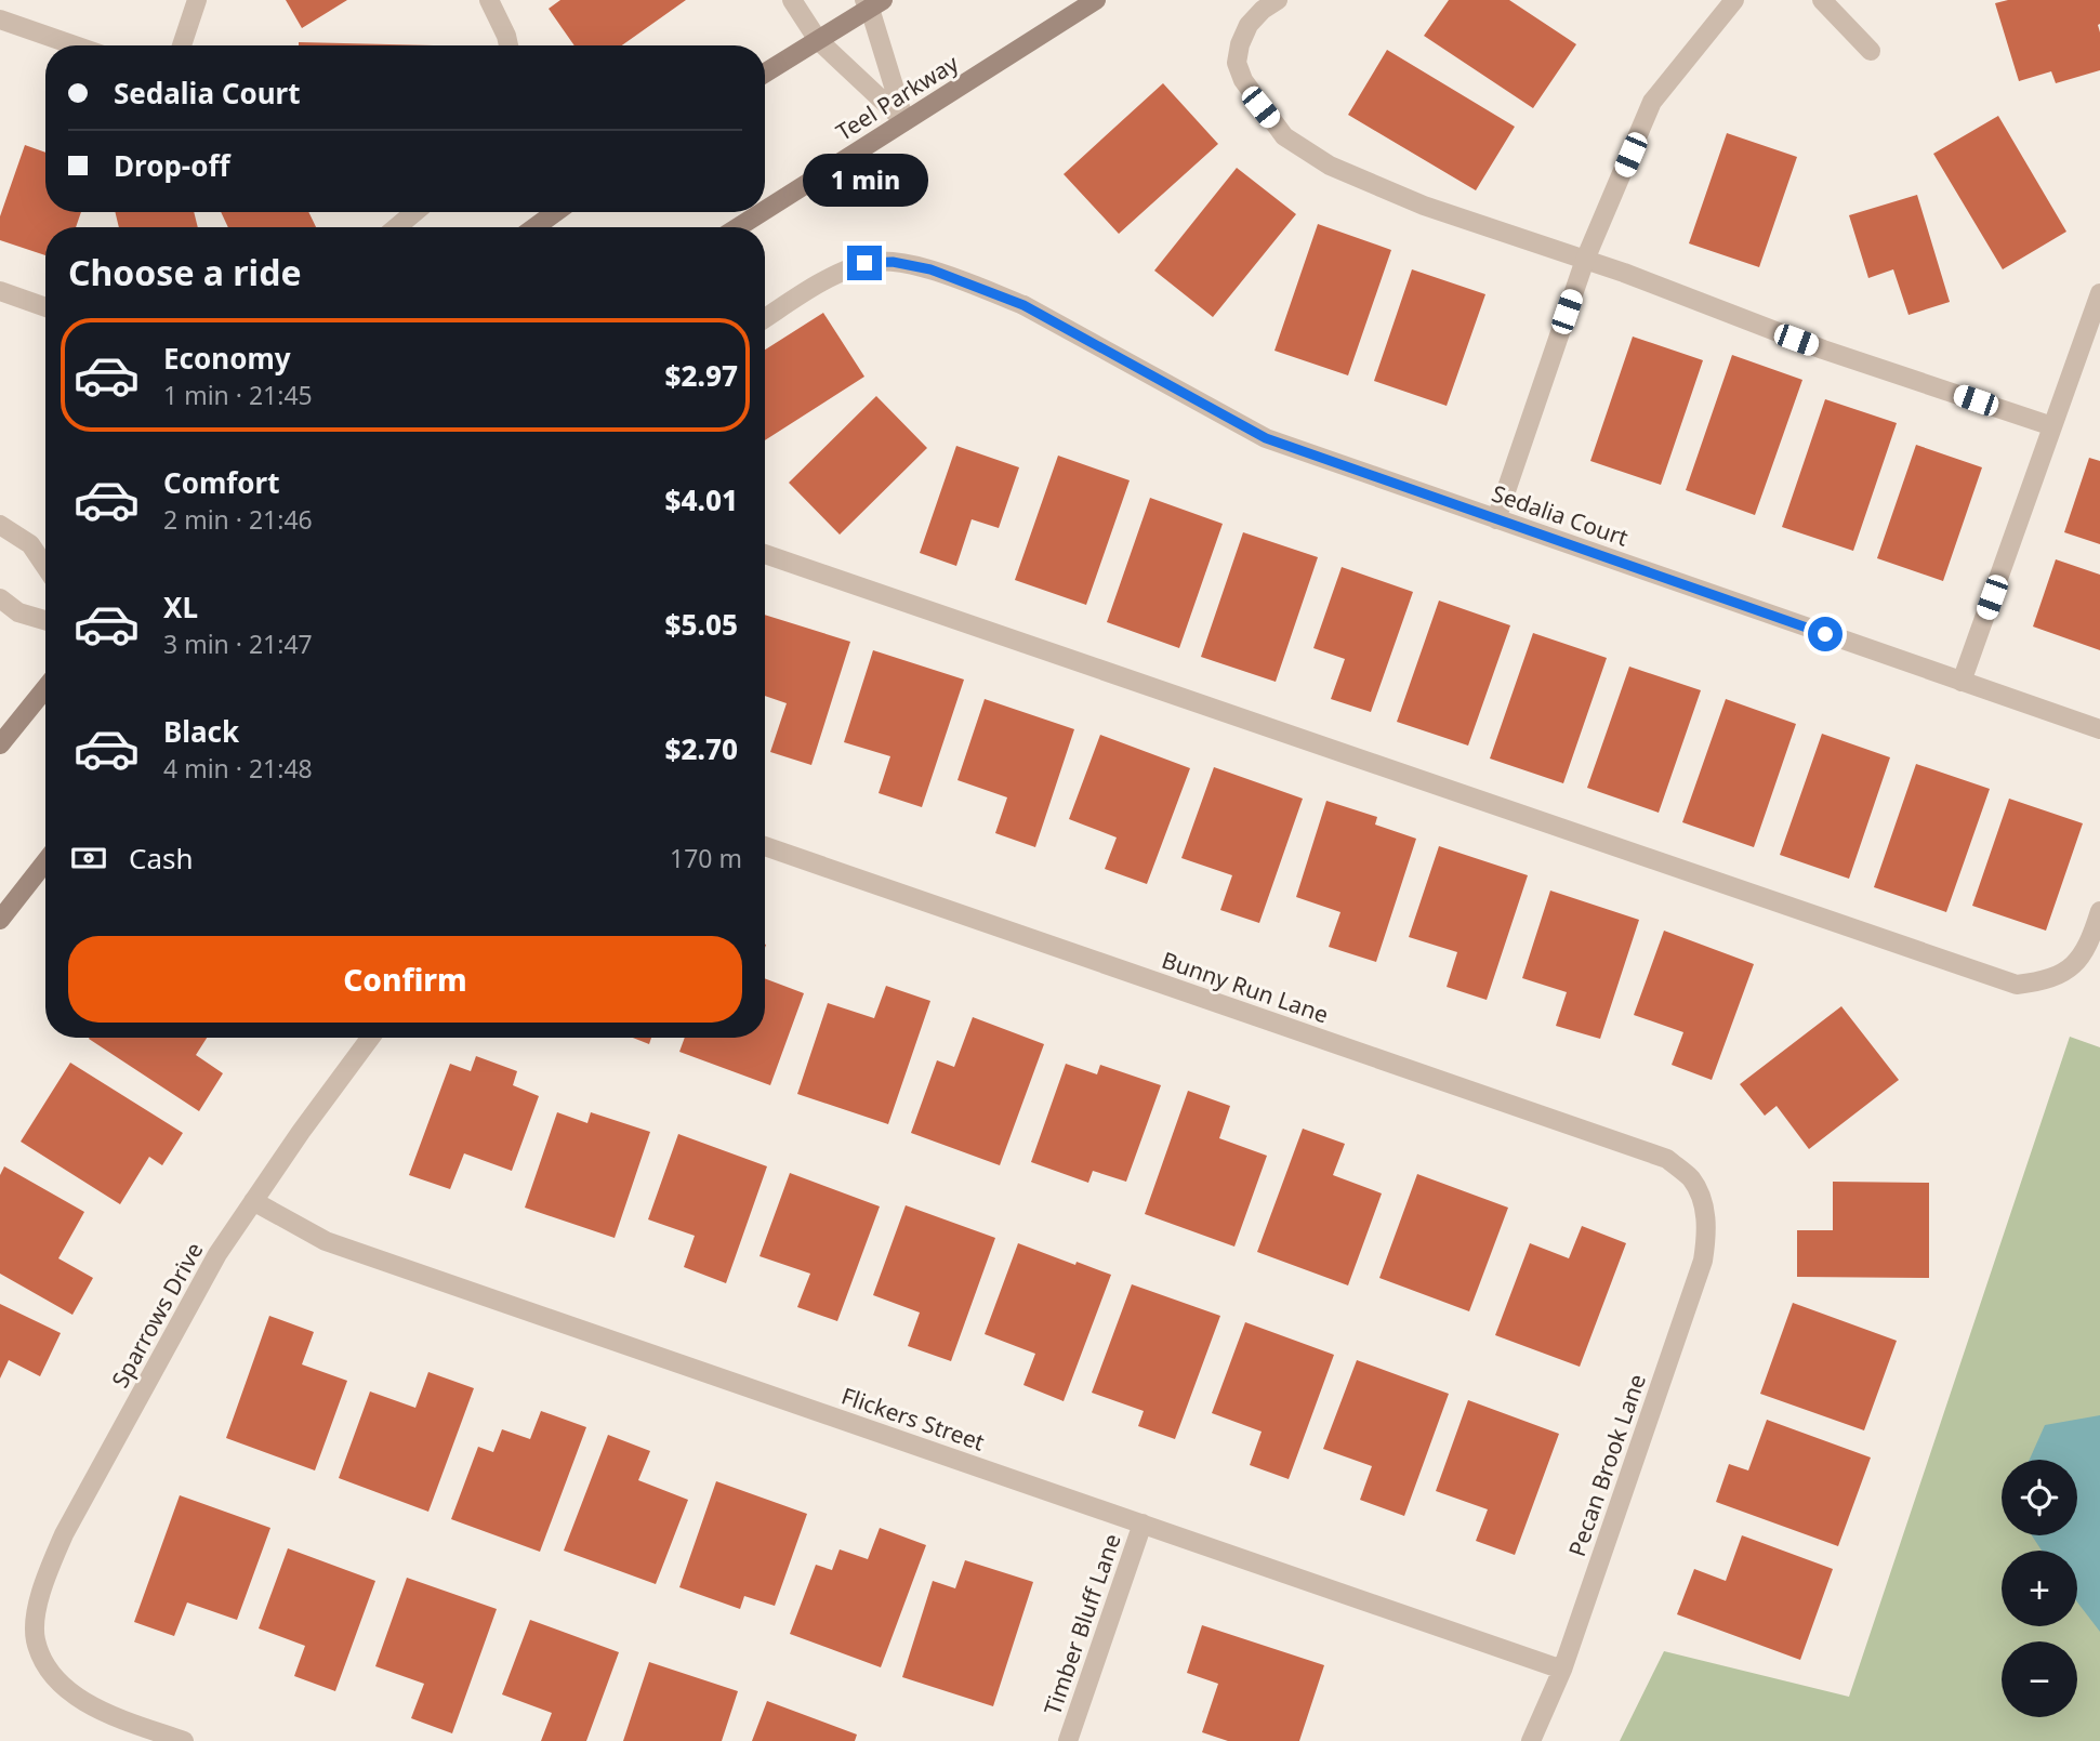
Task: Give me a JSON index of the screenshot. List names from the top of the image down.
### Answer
{
  "streets": {
    "main road": ["Teel Parkway"],
    "street": [
      "Sedalia Court",
      "Bunny Run Lane",
      "Sparrows Drive",
      "Flickers Street",
      "Pecan Brook Lane",
      "Timber Bluff Lane"
    ]
  },
  "crossings": [
    ["Bunny Run Lane", "Pecan Brook Lane"],
    ["Sparrows Drive", "Flickers Street"],
    ["Flickers Street", "Pecan Brook Lane"],
    ["Flickers Street", "Timber Bluff Lane"]
  ],
  "page": {
    "banner": ["Sedalia Court", "Drop-off"],
    "bubble": "1 min",
    "heading": "Choose a ride",
    "list": [
      {
        "name": "Economy",
        "note": "1 min · 21:45",
        "value": "$2.97"
      },
      {
        "name": "Comfort",
        "note": "2 min · 21:46",
        "value": "$4.01"
      },
      {
        "name": "XL",
        "note": "3 min · 21:47",
        "value": "$5.05"
      },
      {
        "name": "Black",
        "note": "4 min · 21:48",
        "value": "$2.70"
      }
    ],
    "pay": ["Cash", "170 m"],
    "buttons": "Confirm",
    "map_buttons": ["+", "−"]
  }
}
